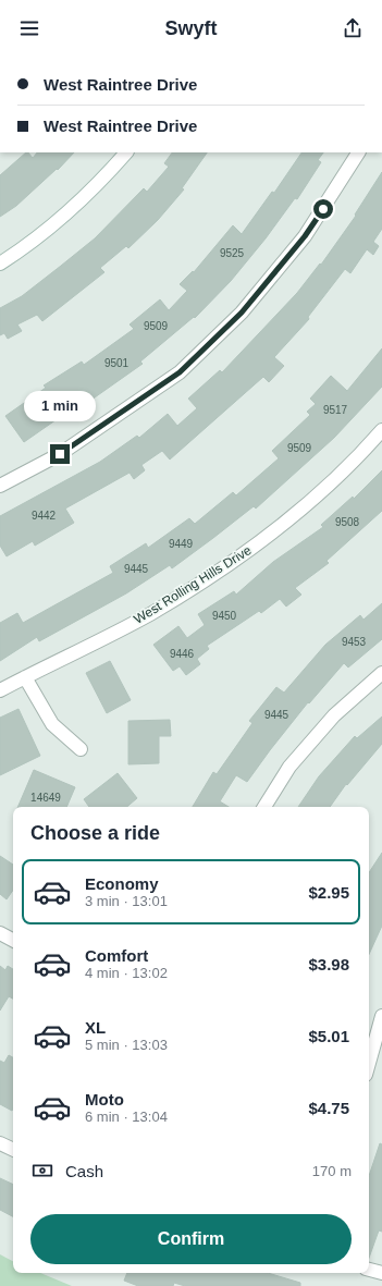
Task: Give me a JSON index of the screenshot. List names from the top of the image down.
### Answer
{
  "streets": {
    "street": ["West Rolling Hills Drive"]
  },
  "house_numbers": [
    "9525",
    "9509",
    "9501",
    "9517",
    "9509",
    "9442",
    "9508",
    "9449",
    "9445",
    "9450",
    "9453",
    "9446",
    "9445",
    "14649"
  ],
  "page": {
    "header": "Swyft",
    "banner": ["West Raintree Drive", "West Raintree Drive"],
    "bubble": "1 min",
    "heading": "Choose a ride",
    "list": [
      {
        "name": "Economy",
        "note": "3 min · 13:01",
        "value": "$2.95"
      },
      {
        "name": "Comfort",
        "note": "4 min · 13:02",
        "value": "$3.98"
      },
      {
        "name": "XL",
        "note": "5 min · 13:03",
        "value": "$5.01"
      },
      {
        "name": "Moto",
        "note": "6 min · 13:04",
        "value": "$4.75"
      }
    ],
    "pay": ["Cash", "170 m"],
    "buttons": "Confirm"
  }
}
